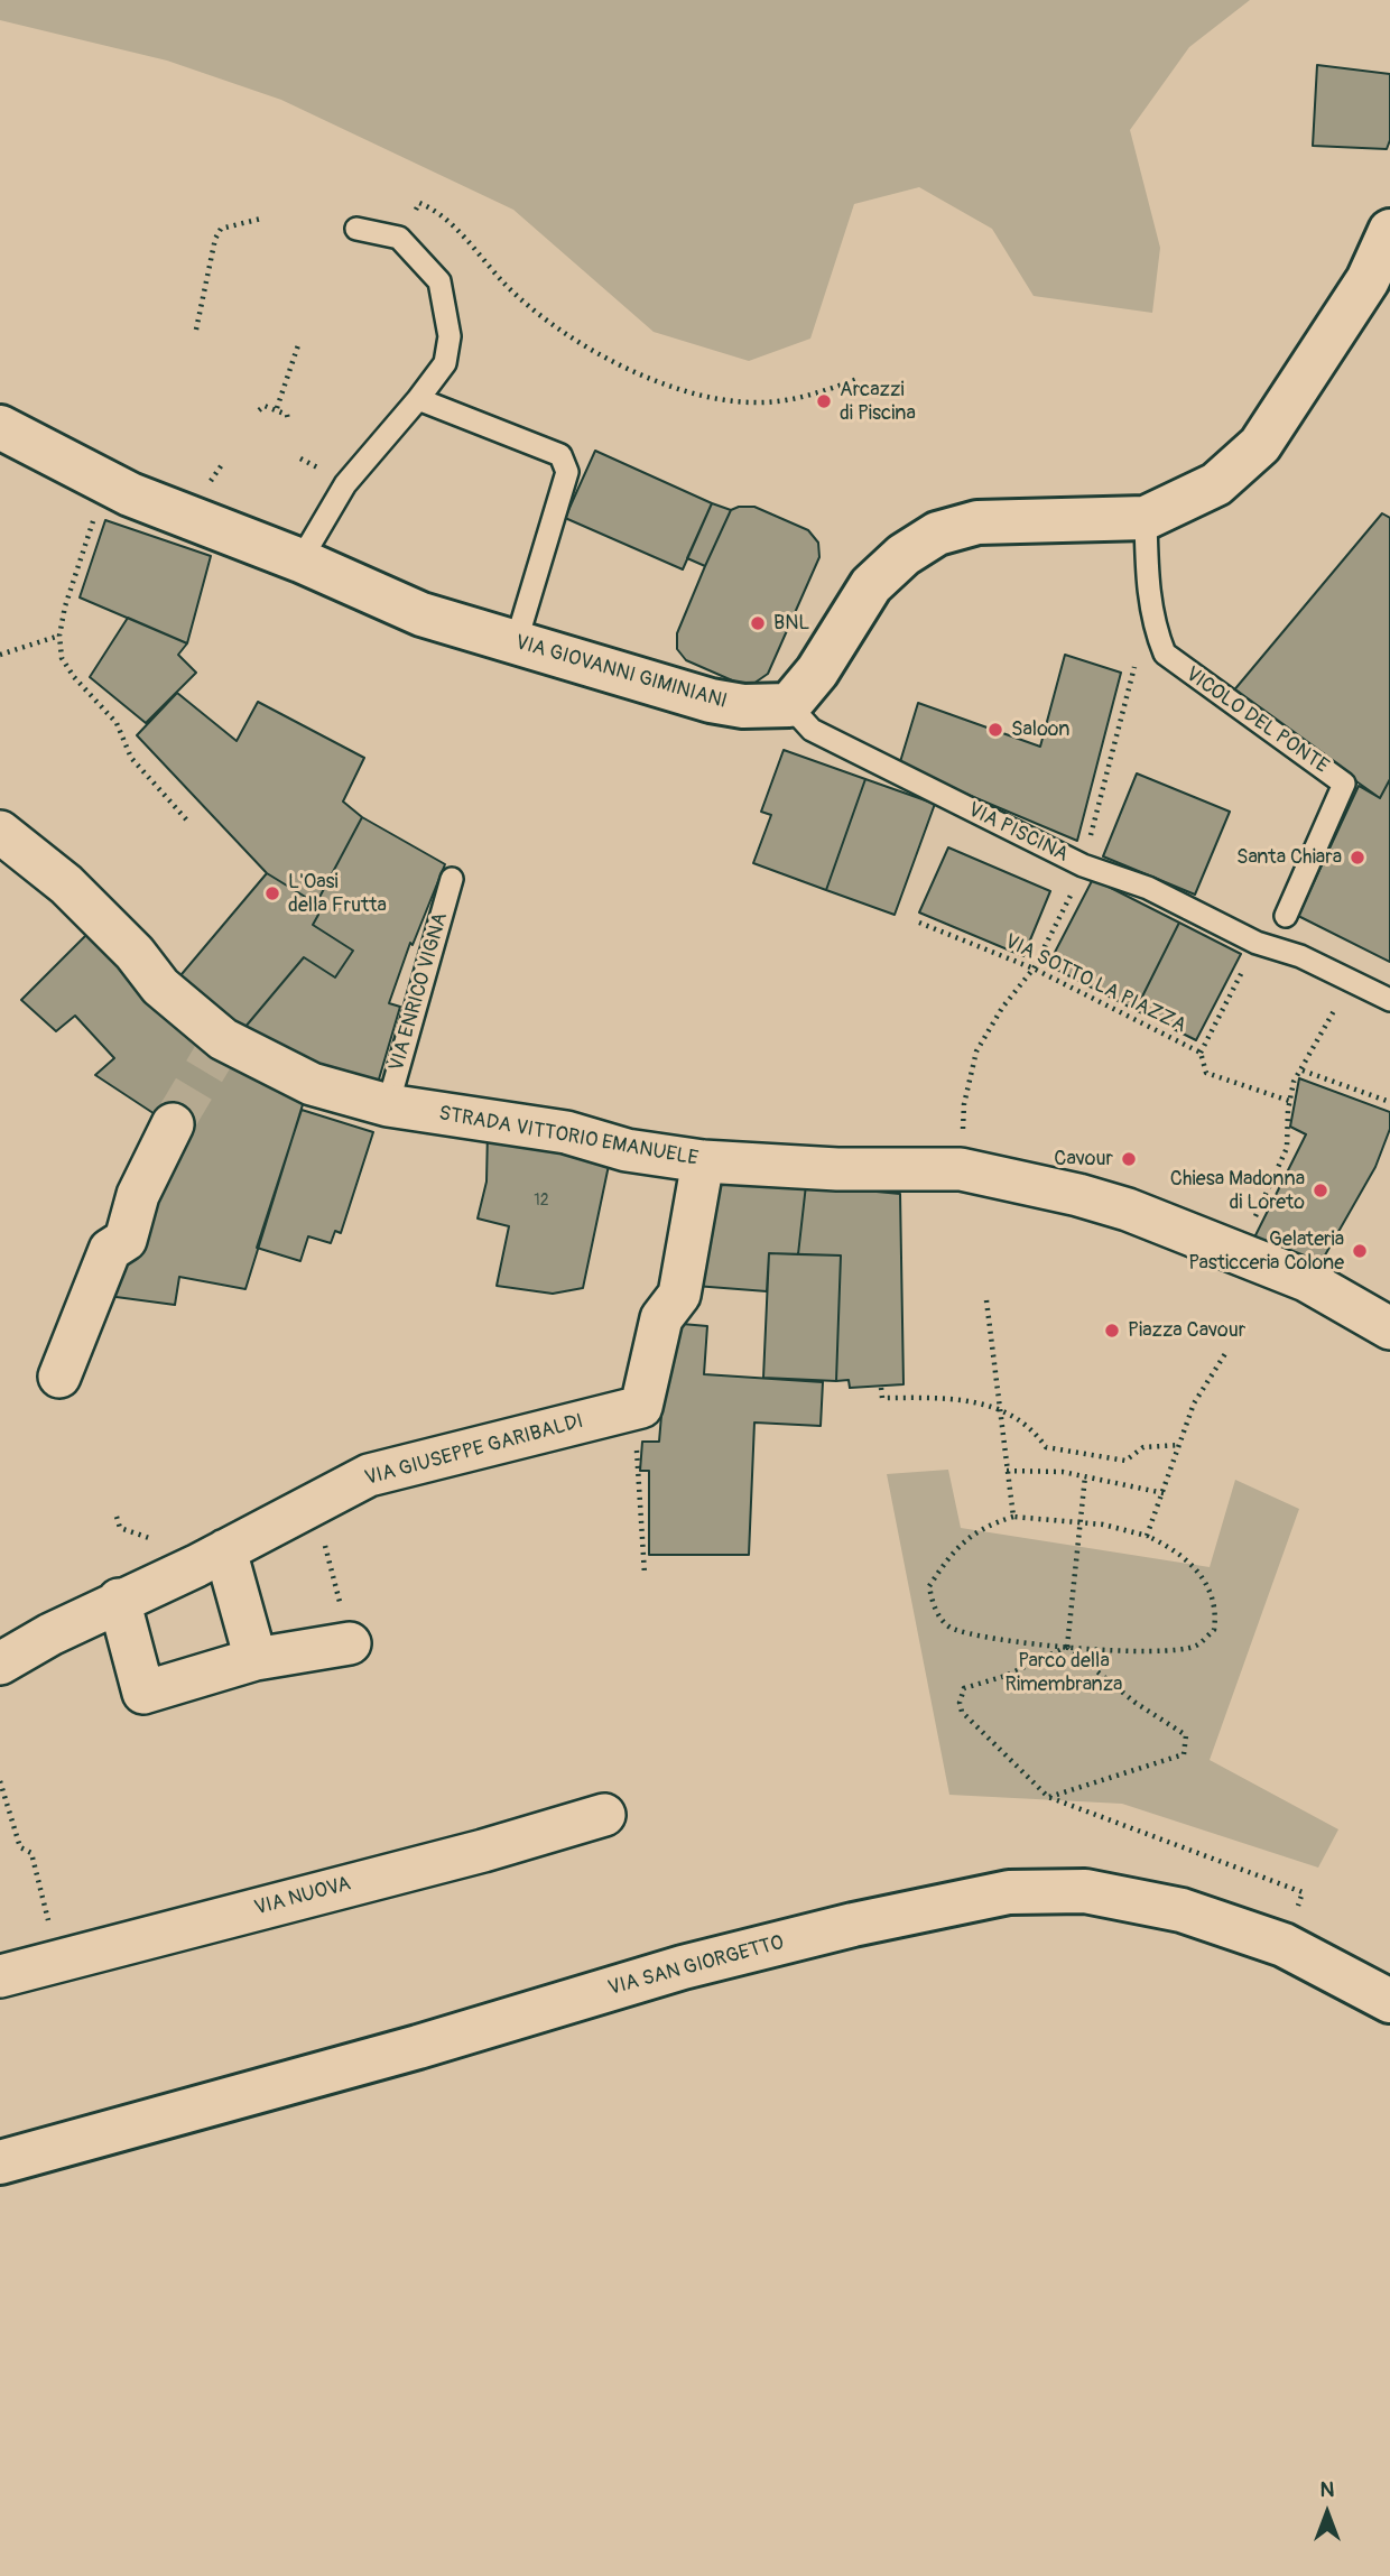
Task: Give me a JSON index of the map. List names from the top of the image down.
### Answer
{
  "streets": {
    "street": [
      "VIA GIOVANNI GIMINIANI",
      "STRADA VITTORIO EMANUELE",
      "VIA GIUSEPPE GARIBALDI",
      "VIA NUOVA",
      "VIA SAN GIORGETTO"
    ],
    "lane": ["VICOLO DEL PONTE", "VIA PISCINA", "VIA ENRICO VIGNA"],
    "path": ["VIA SOTTO LA PIAZZA"]
  },
  "crossings": [
    ["VIA GIOVANNI GIMINIANI", "VIA PISCINA"],
    ["VIA ENRICO VIGNA", "STRADA VITTORIO EMANUELE"]
  ],
  "parks": ["Parco della Rimembranza"],
  "places": [
    "Arcazzi di Piscina",
    "BNL",
    "Saloon",
    "Santa Chiara",
    "L'Oasi della Frutta",
    "Cavour",
    "Chiesa Madonna di Loreto",
    "Gelateria Pasticceria Colone",
    "Piazza Cavour"
  ],
  "house_numbers": ["12"],
  "north": "top"
}
